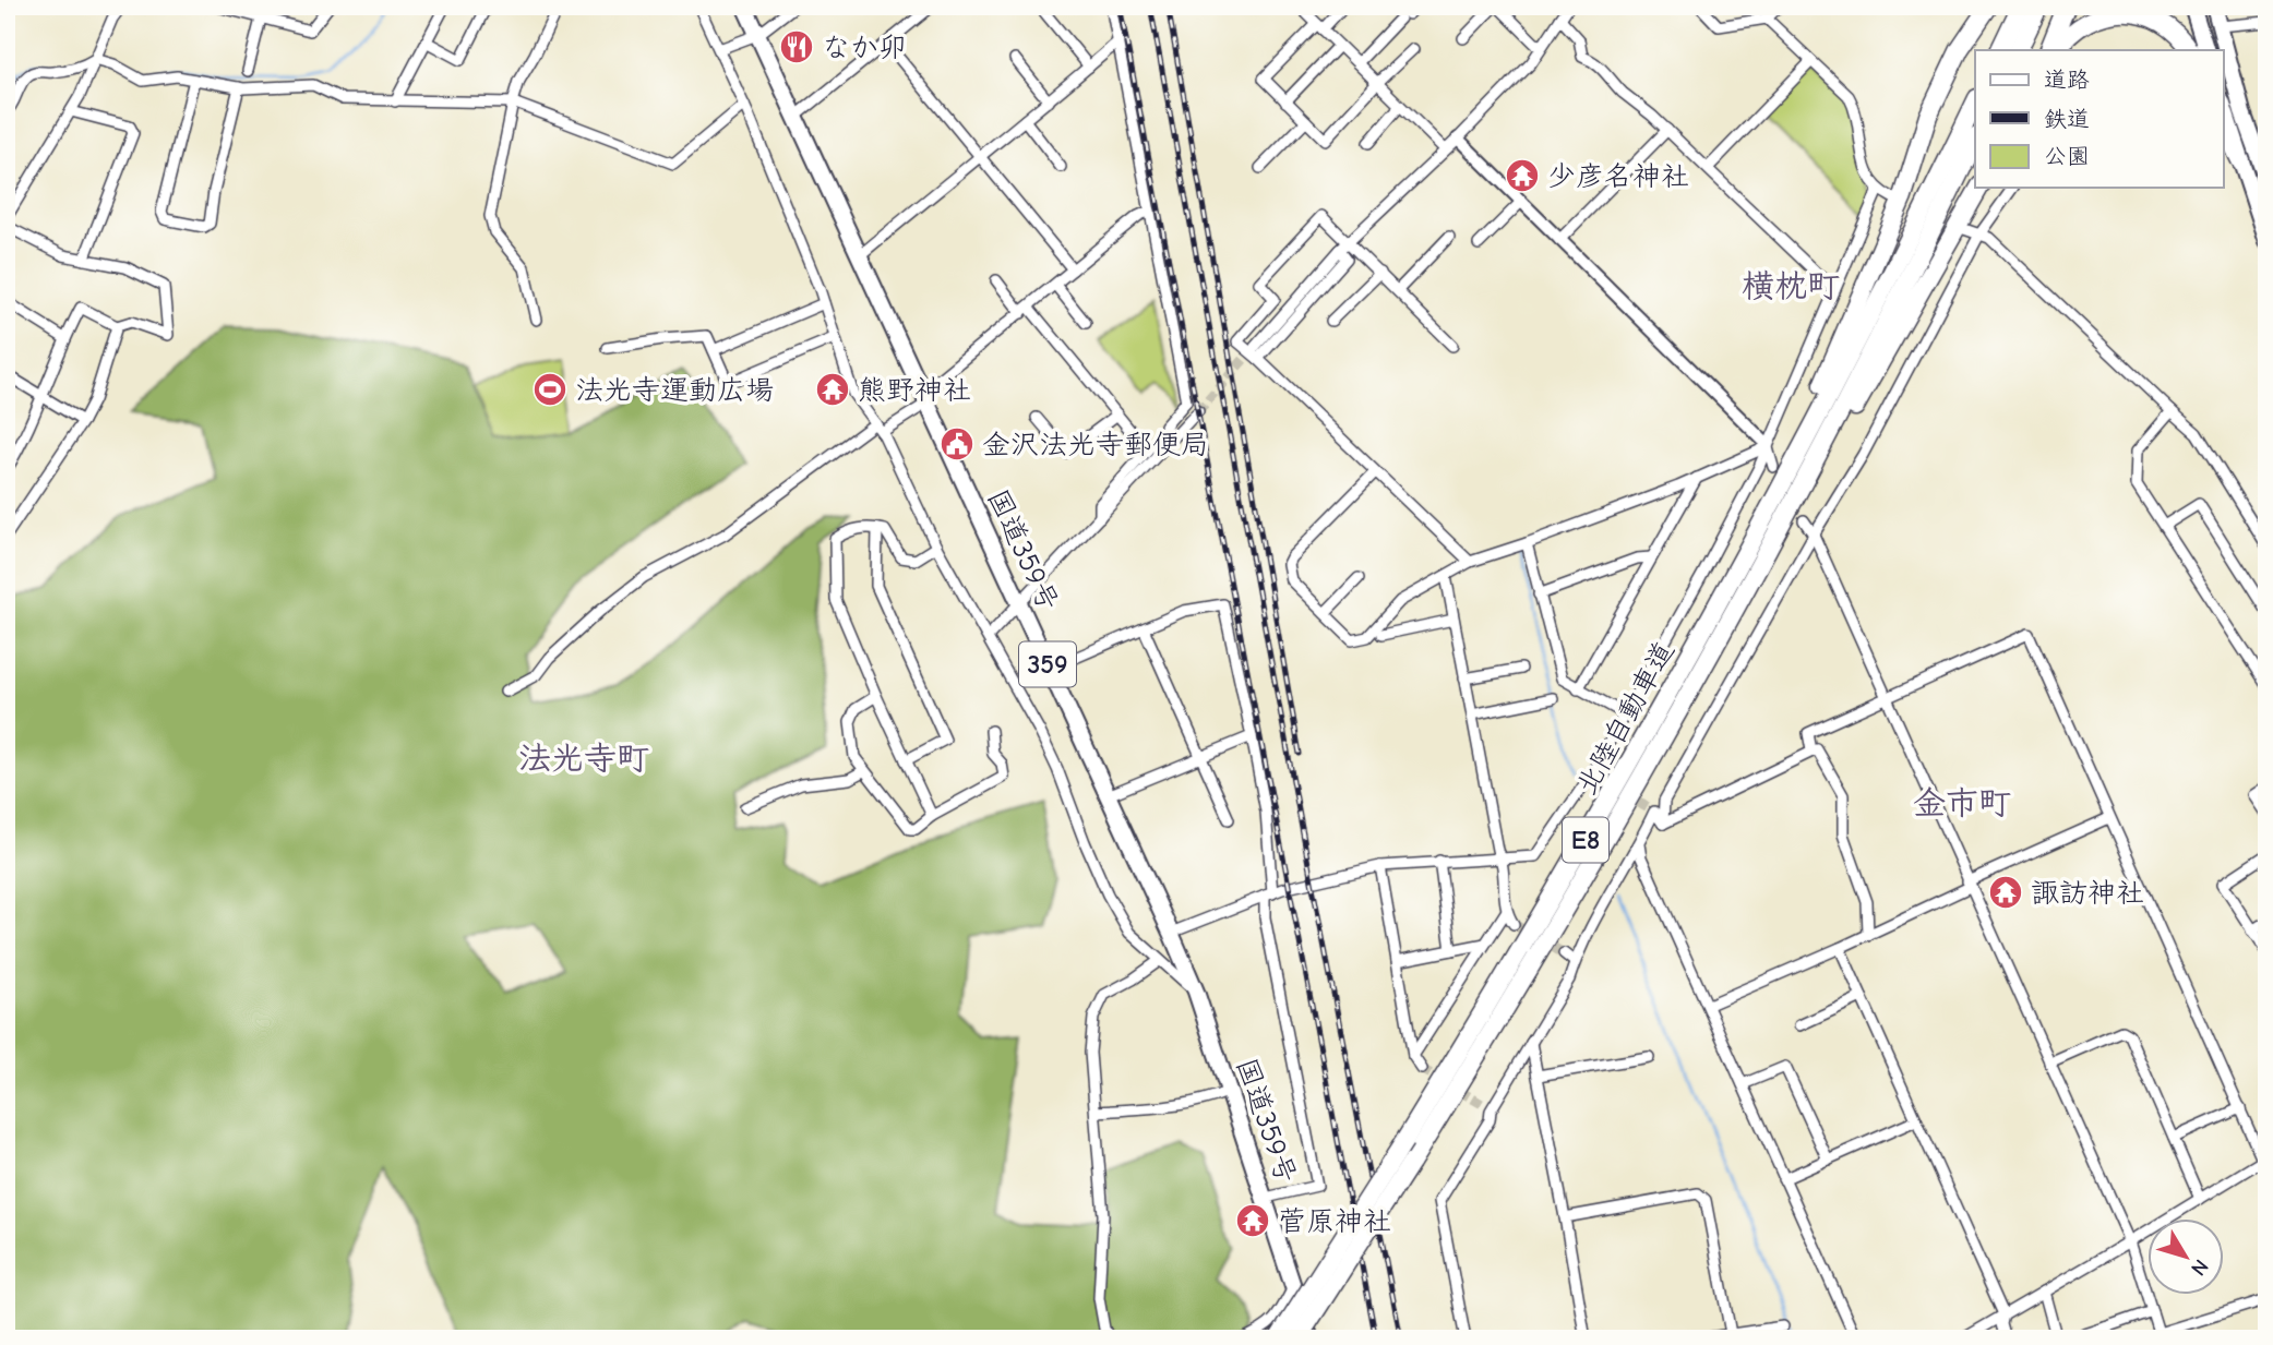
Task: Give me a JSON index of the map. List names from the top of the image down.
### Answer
{
  "streets": {
    "highway": [
      "国道359号",
      "359",
      "北陸自動車道",
      "E8"
    ]
  },
  "districts": ["横枕町", "法光寺町", "金市町"],
  "places": {
    "restaurant": ["なか卯"],
    "temple": [
      "少彦名神社",
      "熊野神社",
      "諏訪神社",
      "菅原神社"
    ],
    "sports": ["法光寺運動広場"],
    "public building": ["金沢法光寺郵便局"]
  },
  "legend": ["道路", "鉄道", "公園"],
  "north": "bottom right"
}
